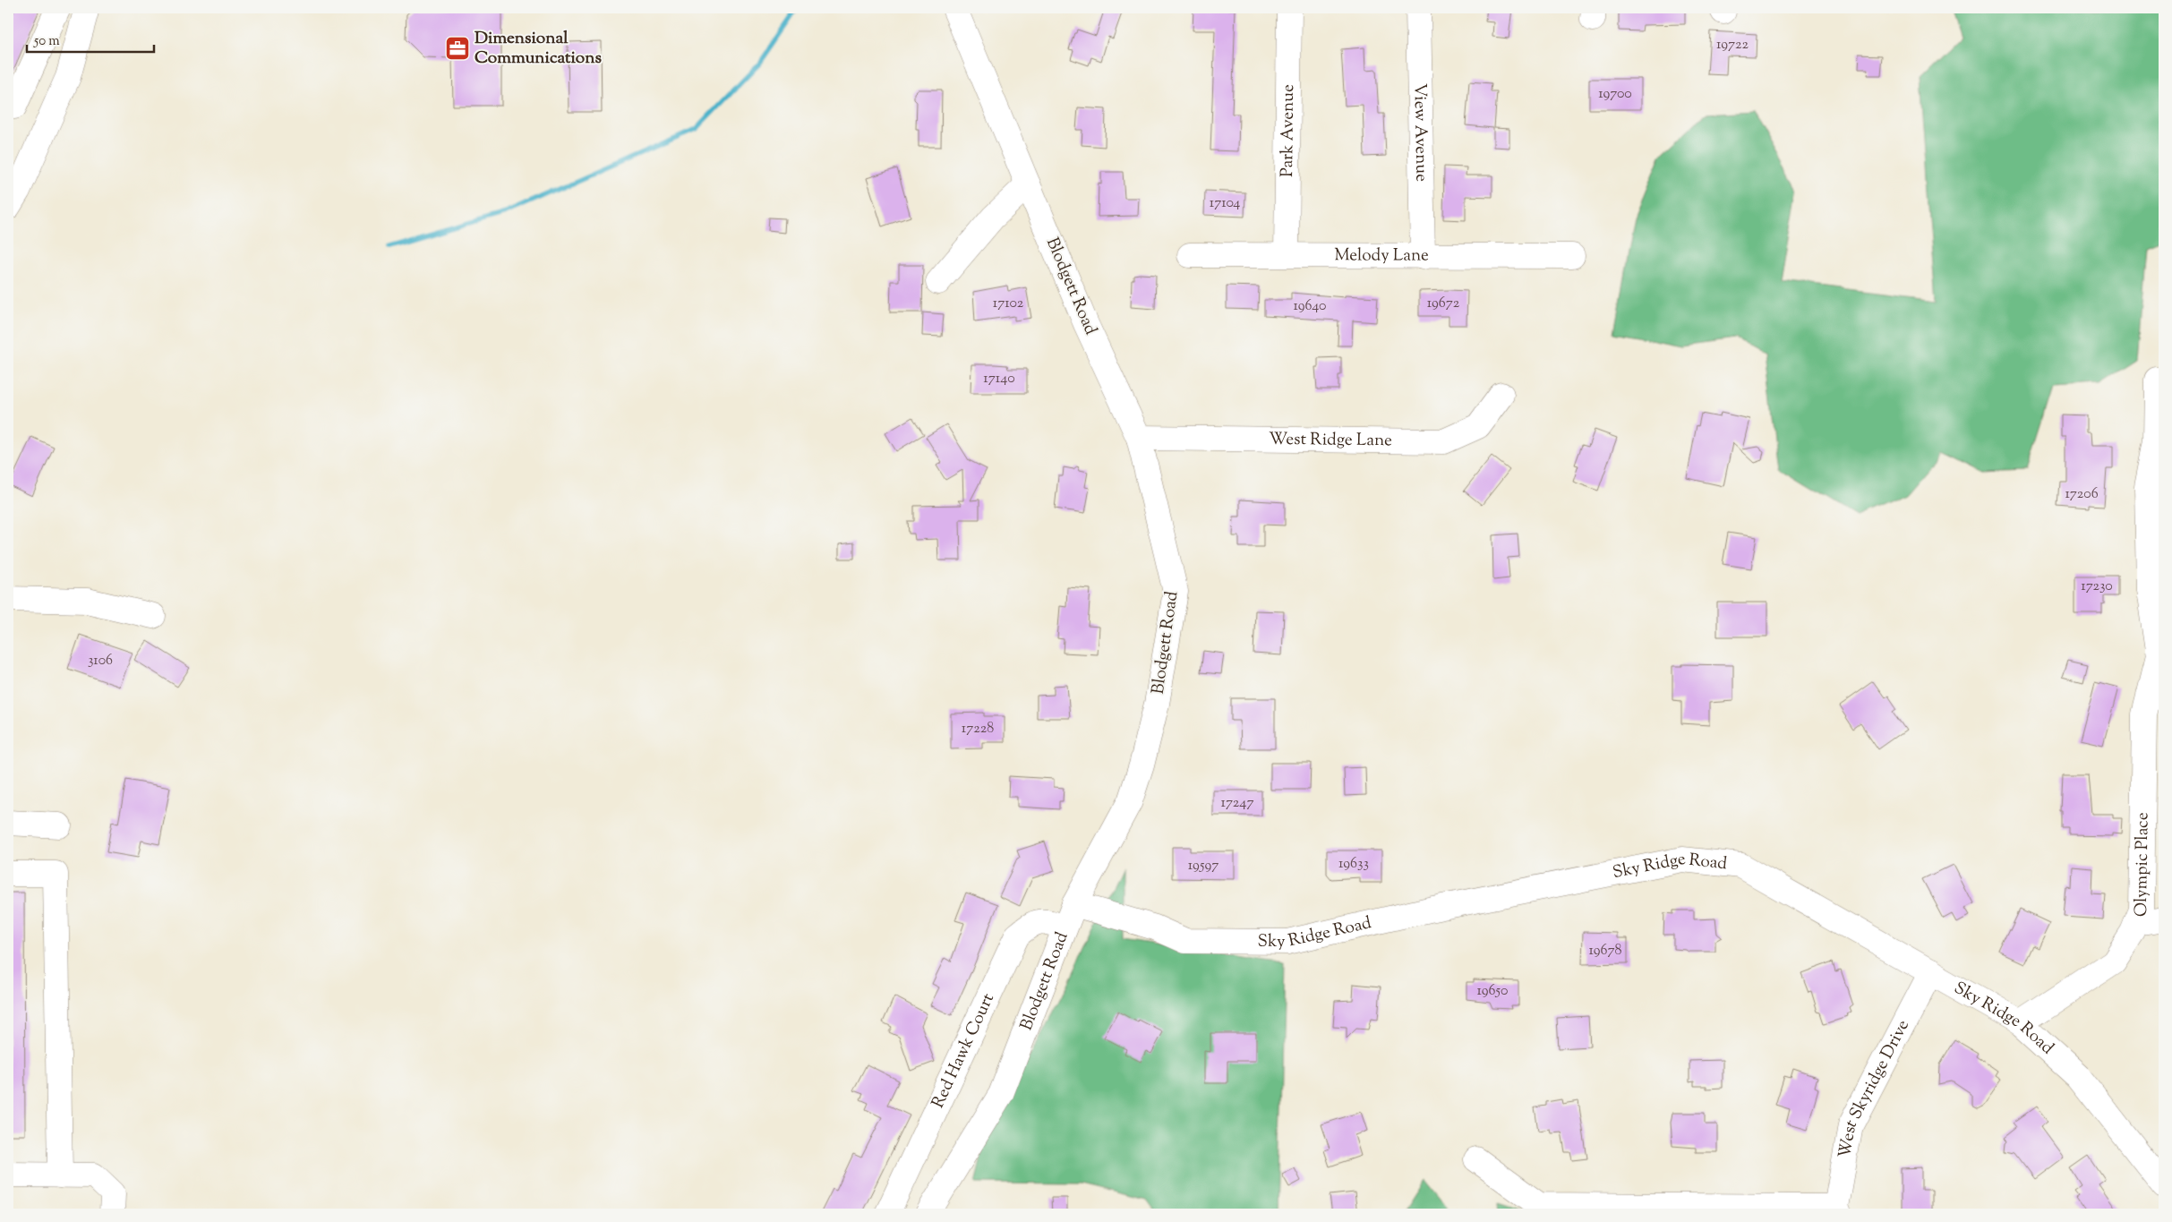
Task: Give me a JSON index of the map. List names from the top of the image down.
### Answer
{
  "streets": {
    "street": [
      "Park Avenue",
      "View Avenue",
      "Melody Lane",
      "Blodgett Road",
      "West Ridge Lane",
      "Olympic Place",
      "Sky Ridge Road",
      "Red Hawk Court",
      "West Skyridge Drive"
    ]
  },
  "crossings": [
    ["Park Avenue", "Melody Lane"],
    ["View Avenue", "Melody Lane"],
    ["Blodgett Road", "West Ridge Lane"],
    ["Blodgett Road", "Sky Ridge Road"],
    ["Blodgett Road", "Red Hawk Court"],
    ["Olympic Place", "Sky Ridge Road"],
    ["Sky Ridge Road", "West Skyridge Drive"]
  ],
  "places": {
    "office": ["Dimensional Communications"]
  },
  "house_numbers": [
    "19722",
    "19700",
    "17104",
    "17102",
    "19672",
    "19640",
    "17140",
    "17206",
    "17230",
    "3106",
    "17228",
    "17247",
    "19633",
    "19597",
    "19678",
    "19650"
  ],
  "scale_bar": "50 m"
}
